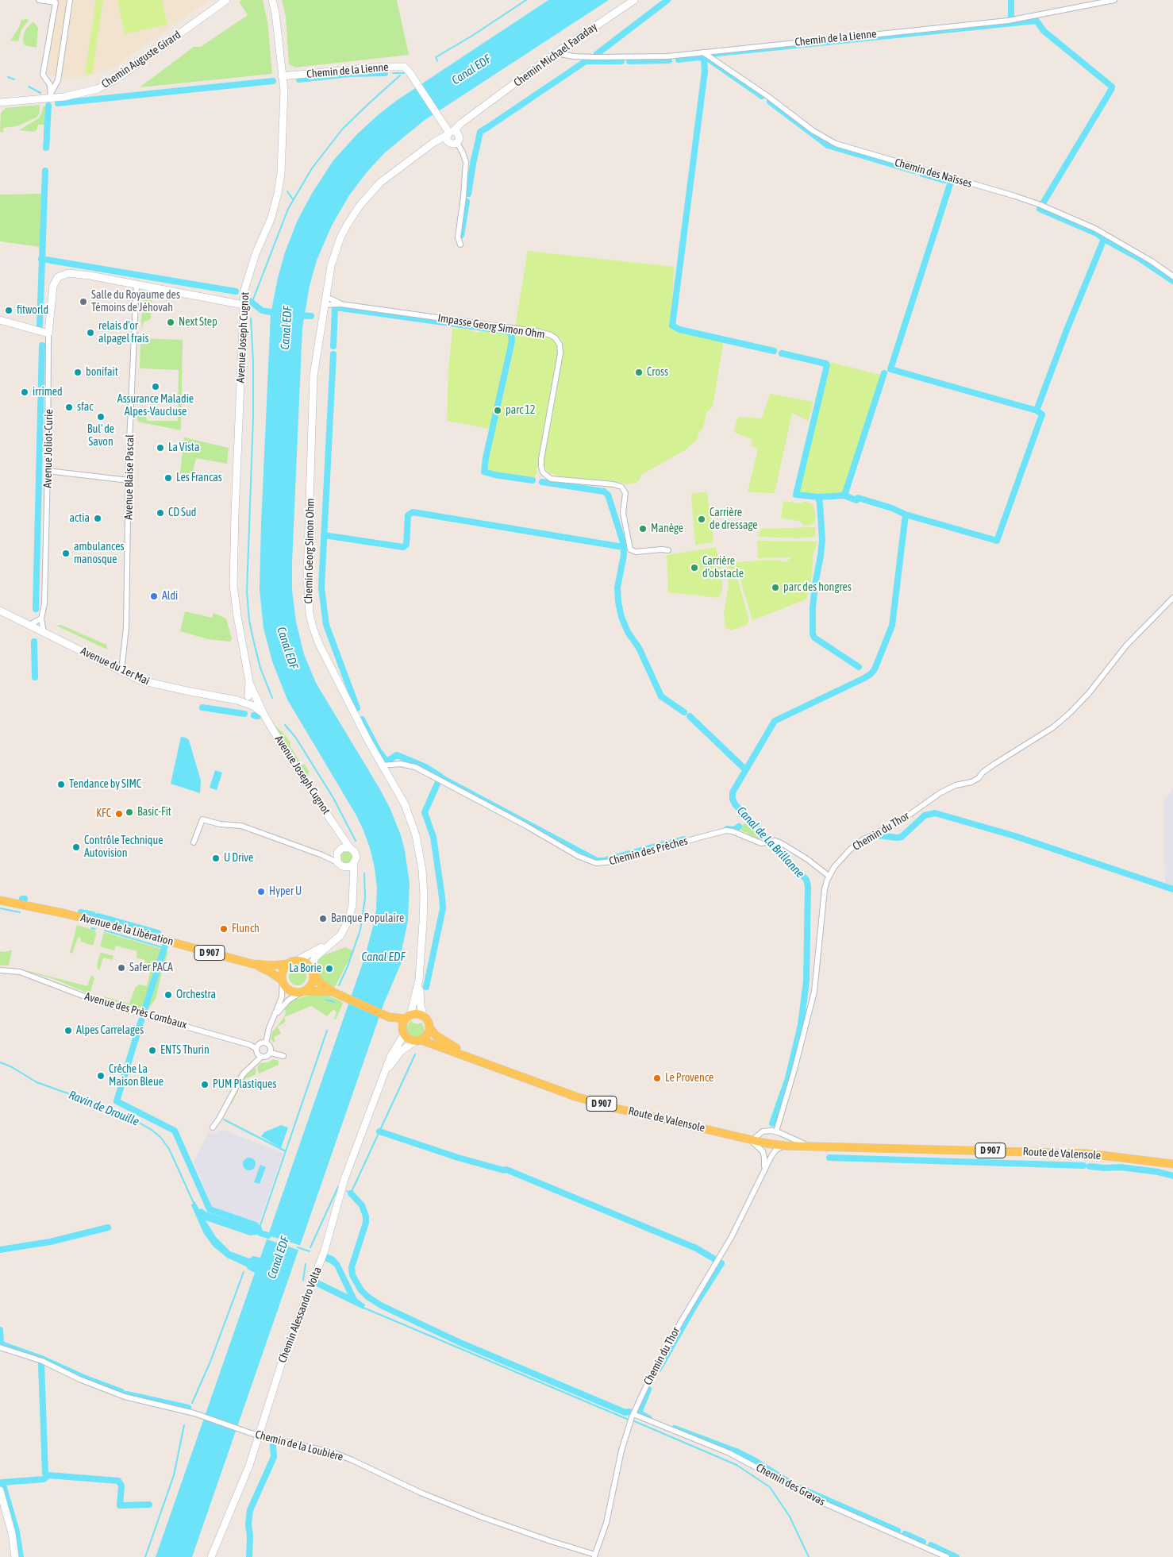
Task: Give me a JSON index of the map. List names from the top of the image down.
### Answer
{
  "streets": {
    "main road": ["Avenue de la Libération", "D 907", "Route de Valensole"],
    "street": [
      "Chemin de la Lienne",
      "Chemin Michael Faraday",
      "Chemin Auguste Girard",
      "Chemin des Naïsses",
      "Impasse Georg Simon Ohm",
      "Avenue Joseph Cugnot",
      "Avenue Joliot-Curie",
      "Avenue Blaise Pascal",
      "Chemin Georg Simon Ohm",
      "Avenue du 1er Mai",
      "Chemin du Thor",
      "Chemin des Prêches",
      "Avenue des Près Combaux",
      "Chemin Alessandro Volta",
      "Chemin de la Loubière",
      "Chemin des Gravas"
    ]
  },
  "crossings": [
    ["Chemin de la Lienne", "Chemin Michael Faraday"],
    ["Chemin de la Lienne", "Chemin des Naïsses"],
    ["Chemin de la Lienne", "Avenue Joseph Cugnot"],
    ["Chemin de la Lienne", "Chemin Georg Simon Ohm"],
    ["Chemin Michael Faraday", "Chemin Georg Simon Ohm"],
    ["Impasse Georg Simon Ohm", "Chemin Georg Simon Ohm"],
    ["Avenue Joseph Cugnot", "Avenue du 1er Mai"],
    ["Avenue Joliot-Curie", "Avenue Blaise Pascal"],
    ["Avenue Joliot-Curie", "Avenue du 1er Mai"],
    ["Avenue Blaise Pascal", "Avenue du 1er Mai"],
    ["Chemin Georg Simon Ohm", "Chemin des Prêches"],
    ["Chemin Georg Simon Ohm", "Route de Valensole"],
    ["Chemin Georg Simon Ohm", "Chemin Alessandro Volta"],
    ["Chemin du Thor", "Chemin des Prêches"],
    ["Chemin du Thor", "Route de Valensole"],
    ["Chemin du Thor", "Chemin de la Loubière"],
    ["Chemin du Thor", "Chemin des Gravas"],
    ["Route de Valensole", "Chemin Alessandro Volta"],
    ["Chemin Alessandro Volta", "Chemin de la Loubière"]
  ],
  "water": ["Canal EDF", "Canal de La Brillanne", "Ravin de Drouille"],
  "places": [
    "Salle du Royaume des Témoins de Jéhovah",
    "fitworld",
    "Next Step",
    "relais d'or alpagel frais",
    "bonifait",
    "Cross",
    "Assurance Maladie Alpes-Vaucluse",
    "irrimed",
    "sfac",
    "parc 12",
    "Bul' de Savon",
    "La Vista",
    "Les Francas",
    "CD Sud",
    "actia",
    "Carrière de dressage",
    "Manège",
    "ambulances manosque",
    "Carrière d'obstacle",
    "parc des hongres",
    "Aldi",
    "Tendance by SIMC",
    "Basic-Fit",
    "KFC",
    "Contrôle Technique Autovision",
    "U Drive",
    "Hyper U",
    "Banque Populaire",
    "Flunch",
    "Safer PACA",
    "La Borie",
    "Orchestra",
    "Alpes Carrelages",
    "ENTS Thurin",
    "Crêche La Maison Bleue",
    "Le Provence",
    "PUM Plastiques"
  ]
}
